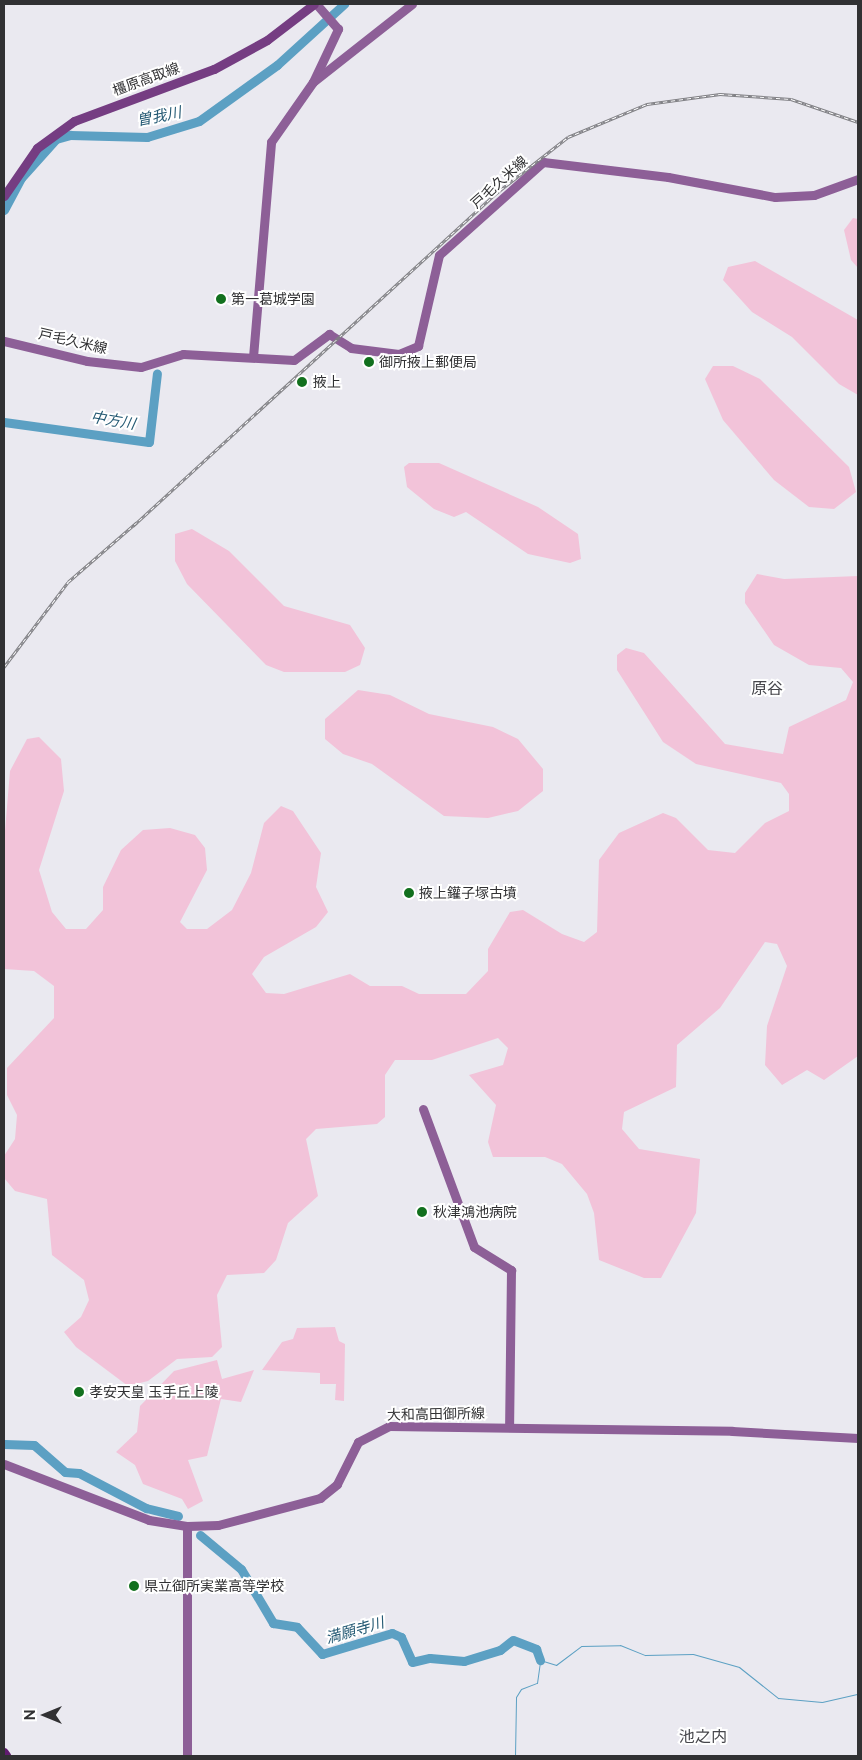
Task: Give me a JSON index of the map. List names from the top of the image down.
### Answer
{
  "streets": {
    "main road": ["橿原高取線", "戸毛久米線", "大和高田御所線"]
  },
  "districts": ["原谷", "池之内"],
  "water": ["曽我川", "中方川", "満願寺川"],
  "places": [
    "第一葛城学園",
    "御所掖上郵便局",
    "掖上",
    "掖上鑵子塚古墳",
    "秋津鴻池病院",
    "孝安天皇 玉手丘上陵",
    "県立御所実業高等学校"
  ],
  "north": "left"
}
